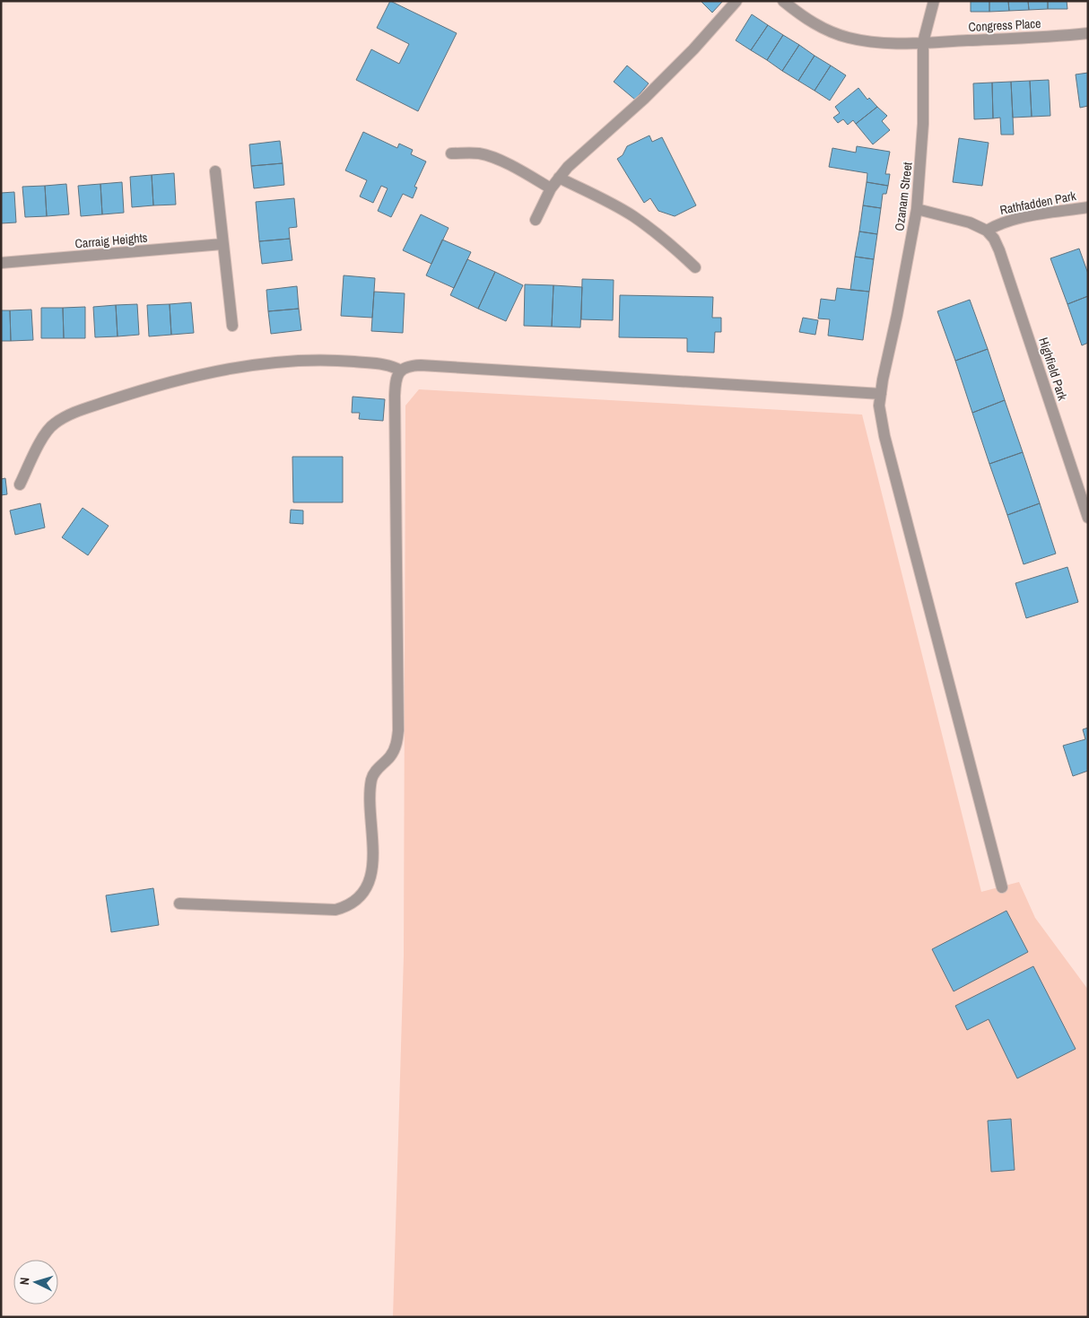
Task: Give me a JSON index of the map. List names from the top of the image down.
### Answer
{
  "streets": {
    "street": [
      "Congress Place",
      "Ozanam Street",
      "Rathfadden Park",
      "Carraig Heights",
      "Highfield Park"
    ]
  },
  "crossings": [
    ["Congress Place", "Ozanam Street"],
    ["Rathfadden Park", "Highfield Park"]
  ],
  "north": "left"
}
